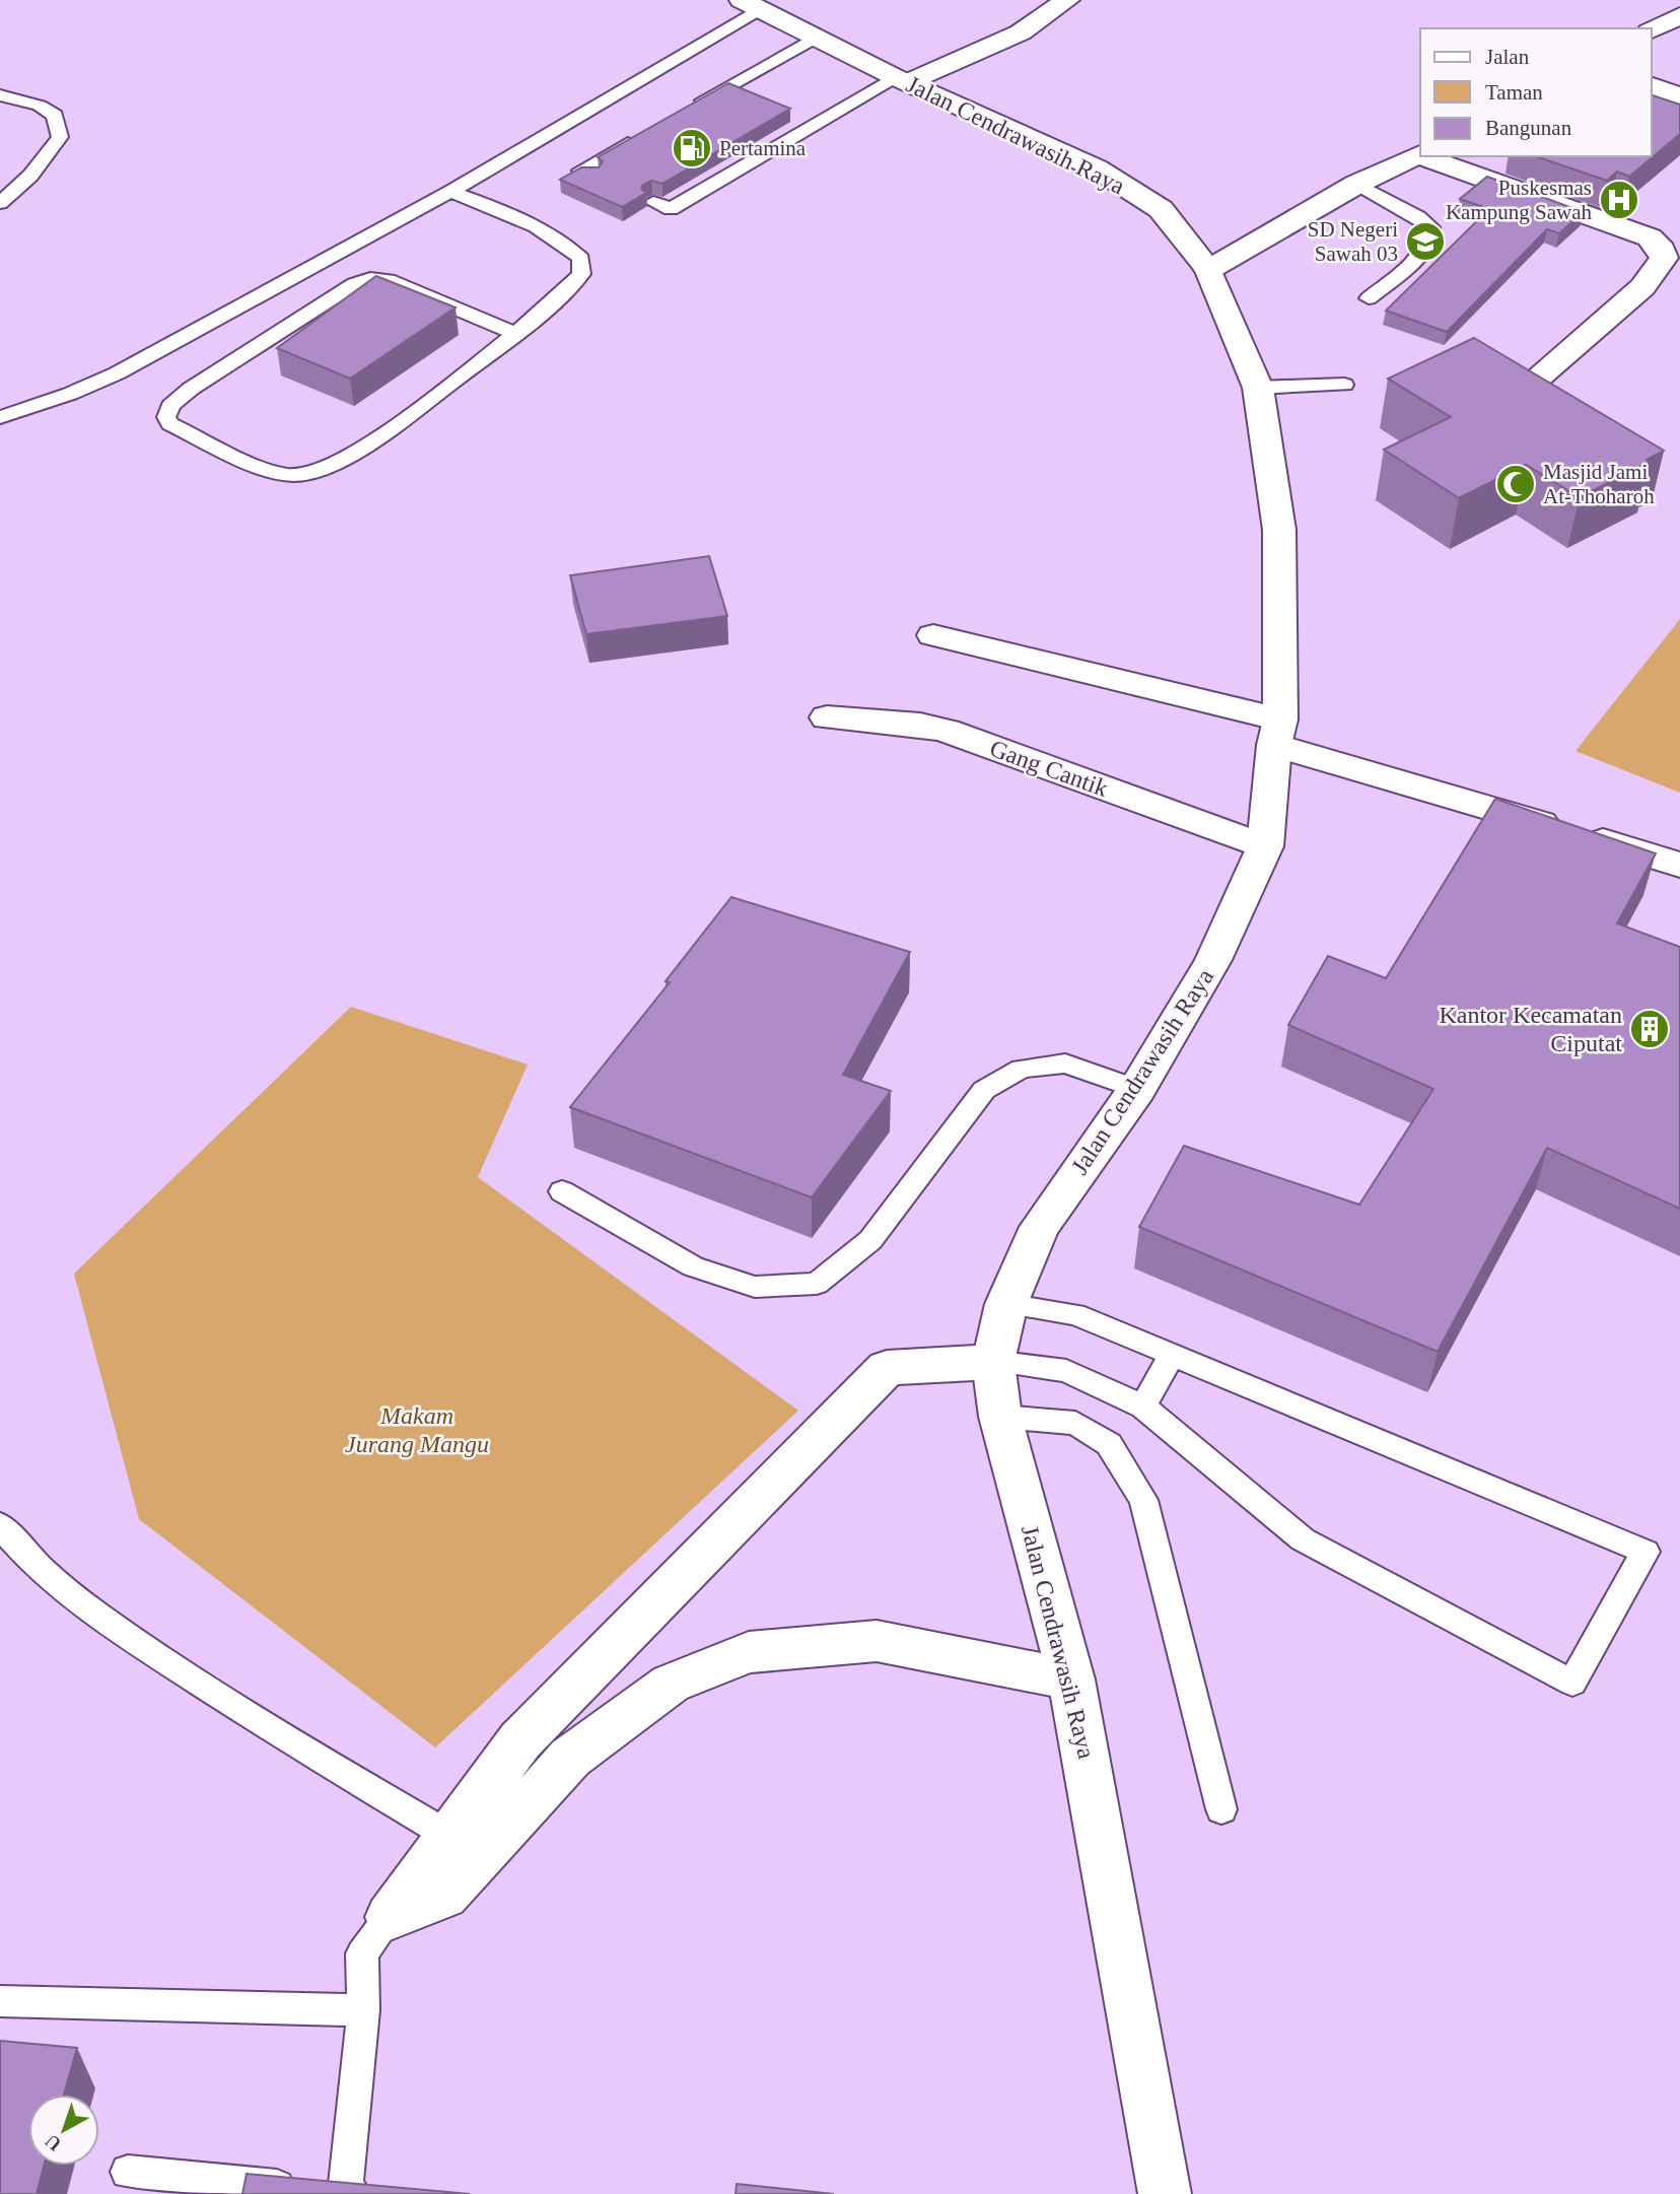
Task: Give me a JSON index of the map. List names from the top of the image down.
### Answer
{
  "streets": {
    "street": ["Jalan Cendrawasih Raya", "Gang Cantik"]
  },
  "crossings": [
    ["Jalan Cendrawasih Raya", "Gang Cantik"]
  ],
  "parks": ["Makam Jurang Mangu"],
  "places": {
    "fuel station": ["Pertamina"],
    "hospital": ["Puskesmas Kampung Sawah"],
    "school or university": ["SD Negeri Sawah 03"],
    "mosque": ["Masjid Jami At-Thoharoh"],
    "building": ["Kantor Kecamatan Ciputat"]
  },
  "legend": ["Jalan", "Taman", "Bangunan"],
  "north": "bottom left"
}
